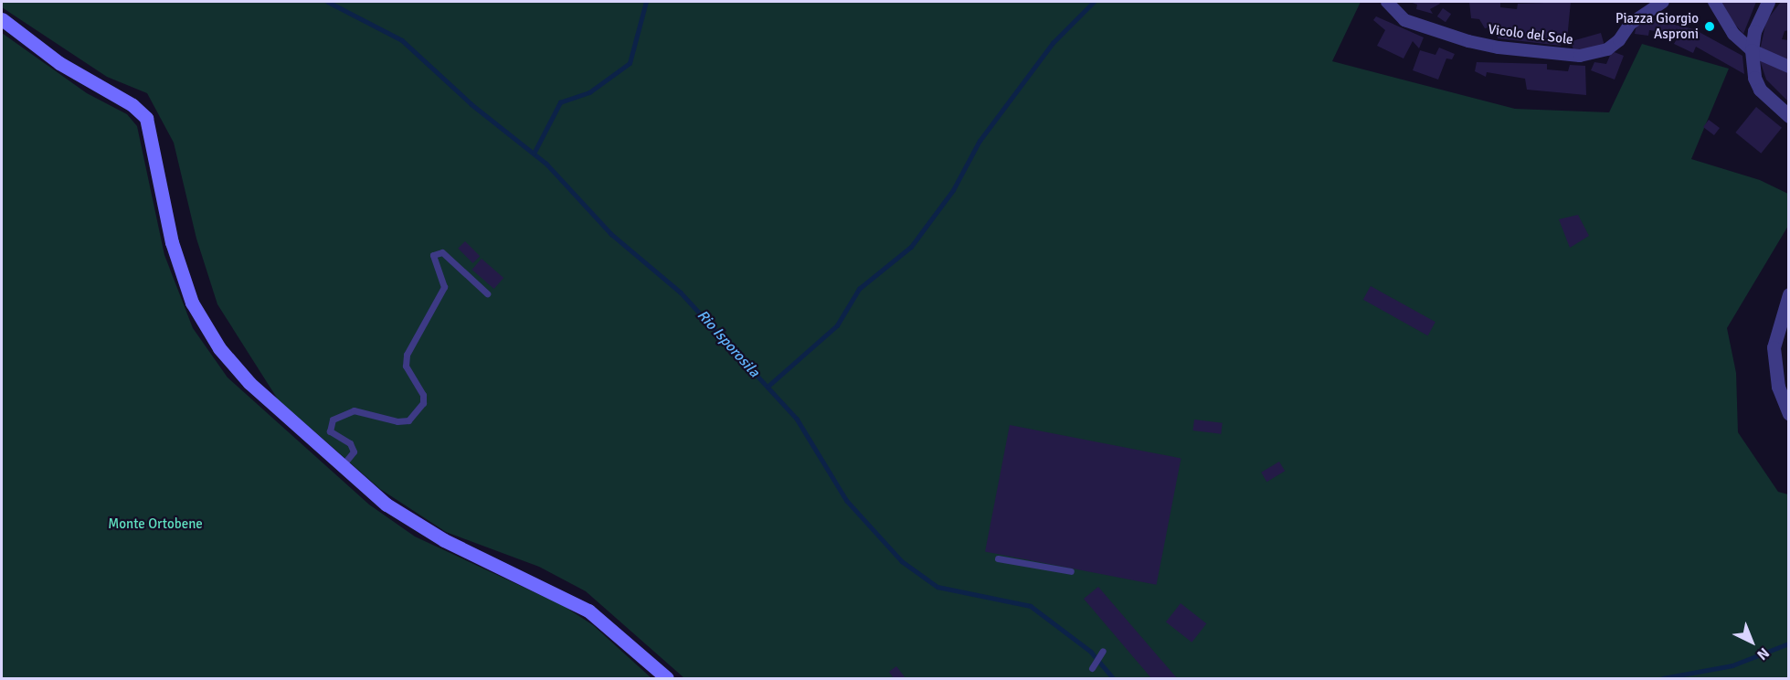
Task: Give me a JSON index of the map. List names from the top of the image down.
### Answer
{
  "streets": {
    "street": ["Vicolo del Sole"]
  },
  "water": ["Rio Isporosila"],
  "parks": ["Monte Ortobene"],
  "places": ["Piazza Giorgio Asproni"],
  "north": "bottom right"
}
